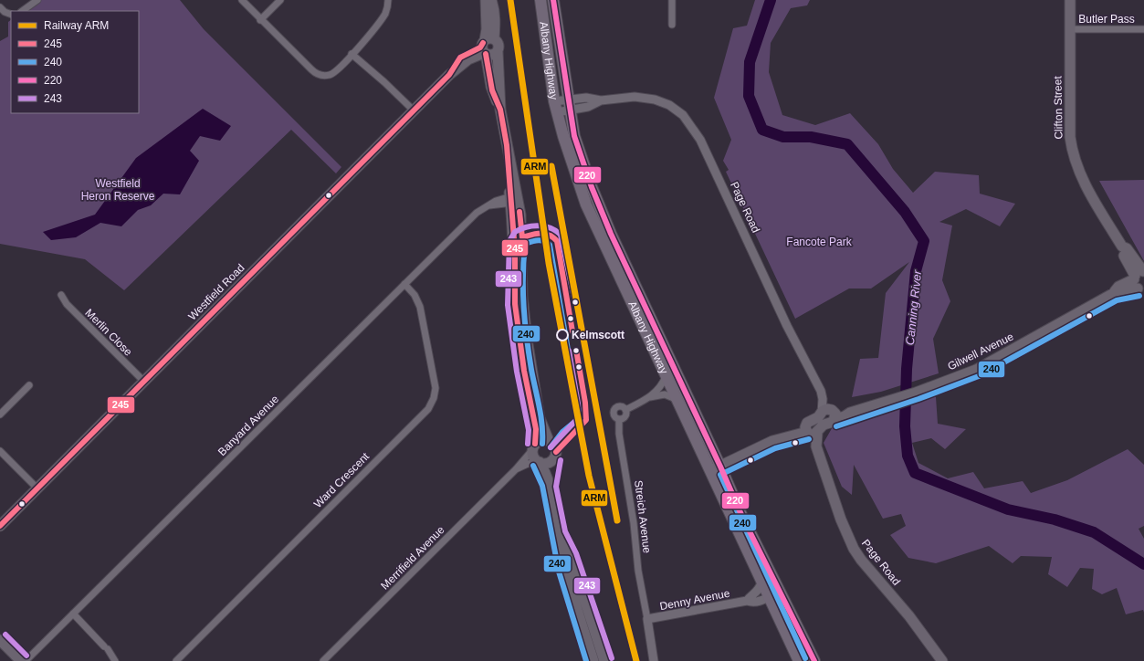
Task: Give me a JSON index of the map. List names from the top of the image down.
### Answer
{
  "streets": {
    "highway": ["Albany Highway"],
    "main road": [
      "Clifton Street",
      "Page Road",
      "Westfield Road",
      "Gilwell Avenue"
    ],
    "street": [
      "Butler Pass",
      "Merlin Close",
      "Banyard Avenue",
      "Ward Crescent",
      "Streich Avenue",
      "Merrifield Avenue",
      "Denny Avenue"
    ]
  },
  "crossings": [
    ["Butler Pass", "Clifton Street"],
    ["Albany Highway", "Page Road"],
    ["Albany Highway", "Streich Avenue"],
    ["Albany Highway", "Denny Avenue"],
    ["Clifton Street", "Gilwell Avenue"],
    ["Page Road", "Gilwell Avenue"],
    ["Westfield Road", "Merlin Close"],
    ["Banyard Avenue", "Ward Crescent"],
    ["Streich Avenue", "Denny Avenue"]
  ],
  "water": ["Canning River"],
  "parks": ["Westfield Heron Reserve", "Fancote Park"],
  "places": ["Kelmscott"],
  "lines": [
    "rail line ARM",
    "transit line 220",
    "transit line 245",
    "transit line 243",
    "transit line 240"
  ],
  "legend": [
    "Railway ARM",
    "245",
    "240",
    "220",
    "243"
  ]
}
